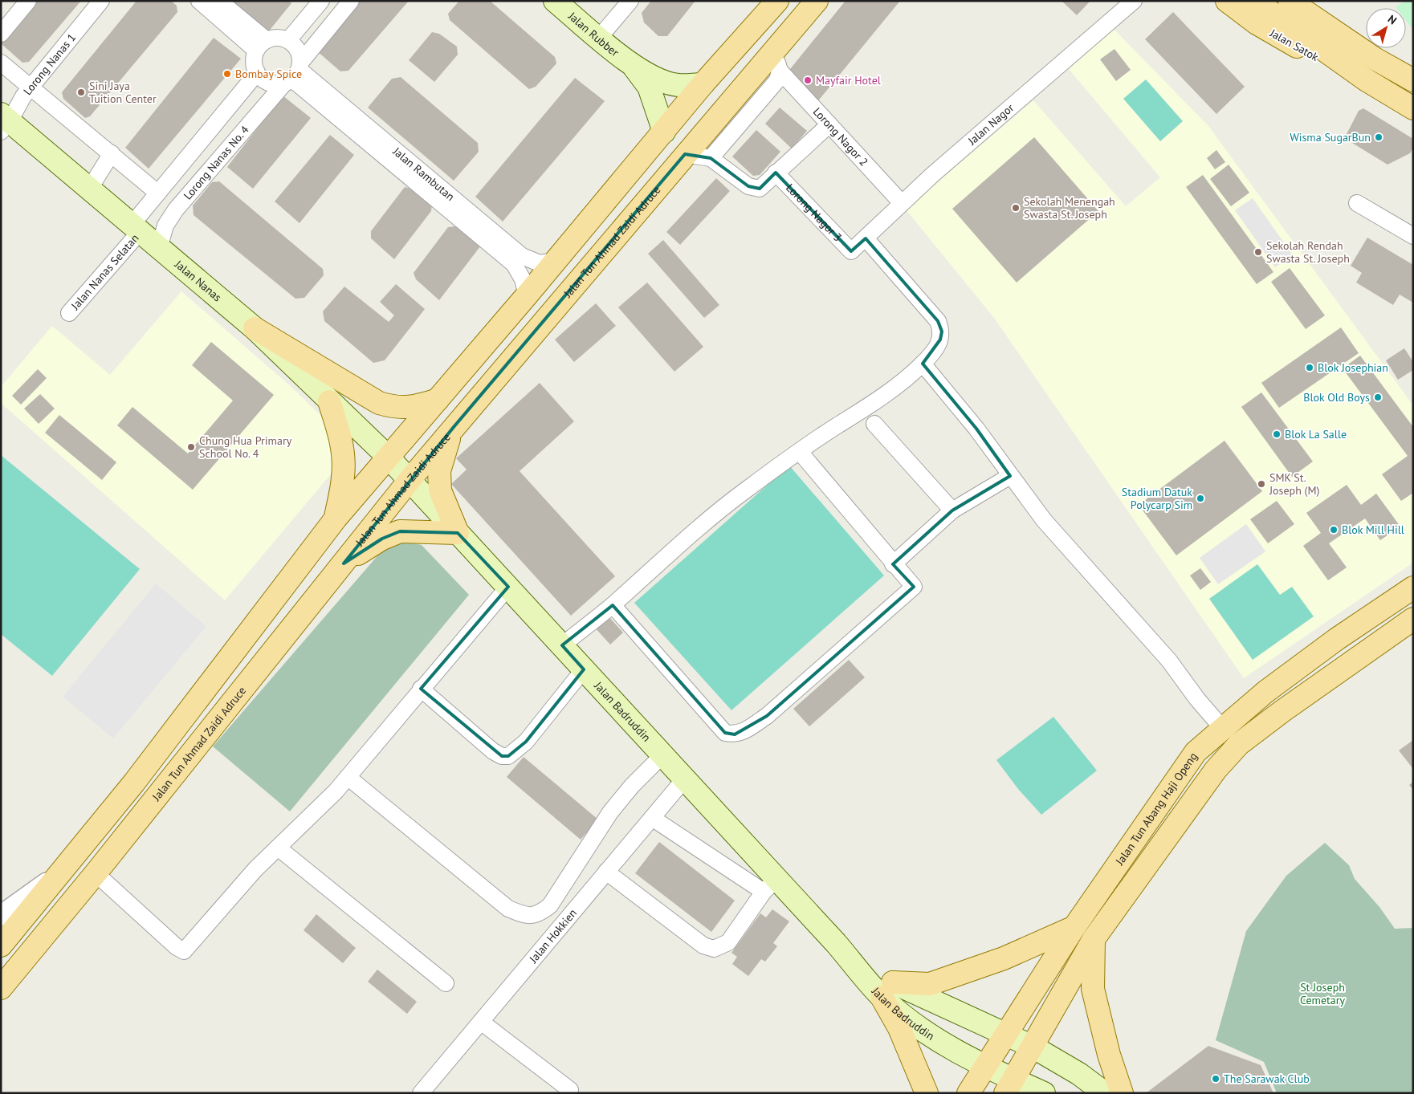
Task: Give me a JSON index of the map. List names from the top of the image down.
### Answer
{
  "streets": {
    "main road": [
      "Jalan Rubber",
      "Jalan Satok",
      "Jalan Tun Ahmad Zaidi Adruce",
      "Jalan Nanas",
      "Jalan Badruddin",
      "Jalan Tun Abang Haji Openg"
    ],
    "street": [
      "Lorong Nanas 1",
      "Jalan Nagor",
      "Lorong Nagor 2",
      "Lorong Nanas No. 4",
      "Jalan Rambutan",
      "Lorong Nagor 3",
      "Jalan Nanas Selatan",
      "Jalan Hokkien"
    ]
  },
  "crossings": [
    ["Lorong Nanas 1", "Jalan Nanas"],
    ["Jalan Nagor", "Lorong Nagor 2"],
    ["Jalan Nagor", "Lorong Nagor 3"],
    ["Lorong Nagor 2", "Jalan Tun Ahmad Zaidi Adruce"],
    ["Lorong Nanas No. 4", "Jalan Rambutan"],
    ["Lorong Nanas No. 4", "Jalan Nanas"],
    ["Jalan Tun Ahmad Zaidi Adruce", "Jalan Nanas"],
    ["Jalan Tun Ahmad Zaidi Adruce", "Jalan Badruddin"],
    ["Jalan Nanas Selatan", "Jalan Nanas"],
    ["Jalan Nanas", "Jalan Badruddin"],
    ["Jalan Badruddin", "Jalan Tun Abang Haji Openg"],
    ["Jalan Badruddin", "Jalan Hokkien"]
  ],
  "parks": ["St Joseph Cemetary"],
  "places": [
    "Bombay Spice",
    "Mayfair Hotel",
    "Sini Jaya Tuition Center",
    "Wisma SugarBun",
    "Sekolah Menengah Swasta St. Joseph",
    "Sekolah Rendah Swasta St. Joseph",
    "Blok Josephian",
    "Blok Old Boys",
    "Blok La Salle",
    "Chung Hua Primary School No. 4",
    "SMK St. Joseph (M)",
    "Stadium Datuk Polycarp Sim",
    "Blok Mill Hill",
    "The Sarawak Club"
  ],
  "north": "top right"
}
